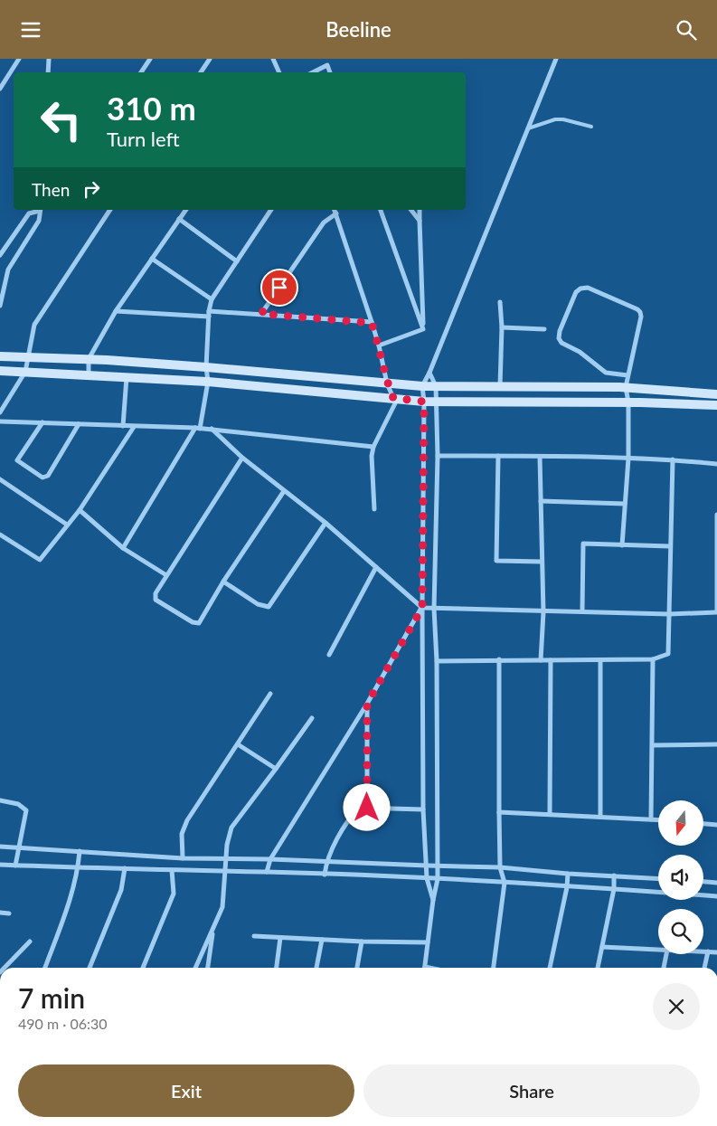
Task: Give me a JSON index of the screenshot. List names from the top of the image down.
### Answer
{
  "north": "bottom",
  "page": {
    "header": "Beeline",
    "turn": ["310 m", "Turn left"],
    "then": "Then",
    "heading": ["7 min", "490 m · 06:30"],
    "buttons": ["Exit", "Share"]
  }
}
